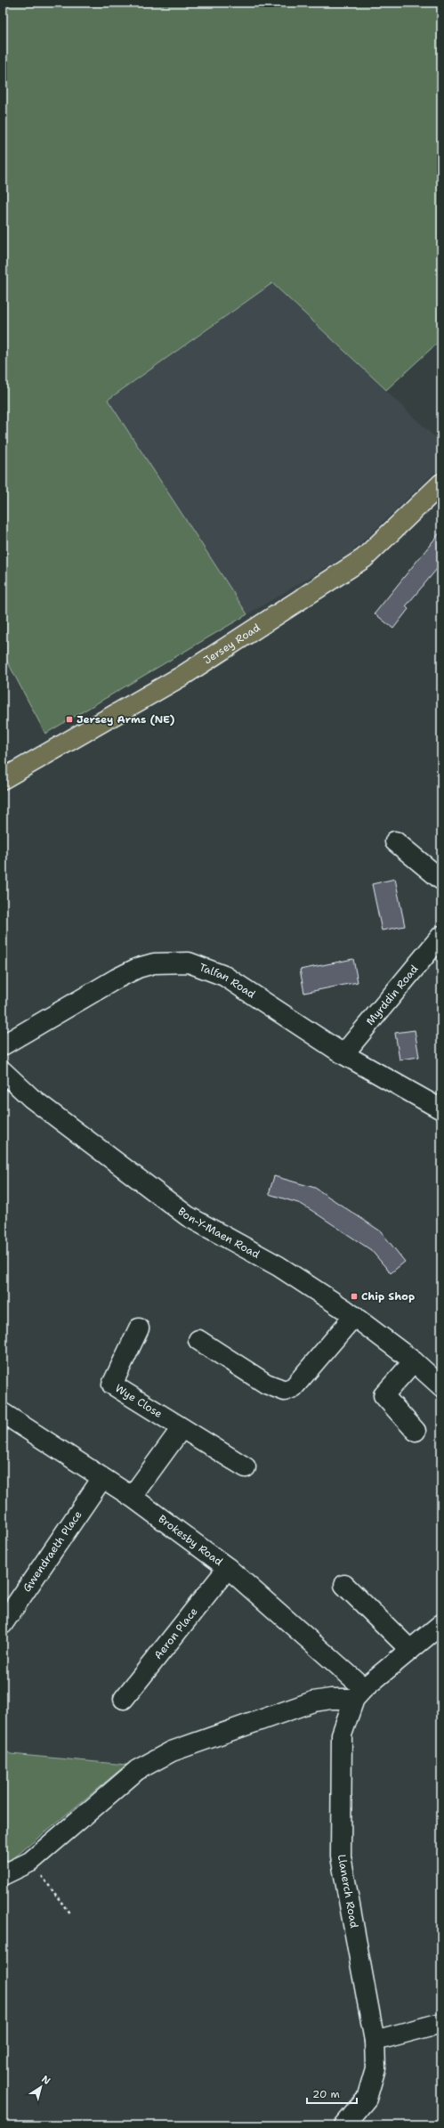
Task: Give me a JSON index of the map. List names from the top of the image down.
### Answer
{
  "streets": {
    "main road": ["Jersey Road"],
    "street": [
      "Talfan Road",
      "Myrddin Road",
      "Bon-Y-Maen Road",
      "Wye Close",
      "Brokesby Road",
      "Gwendraeth Place",
      "Aeron Place",
      "Llanerch Road"
    ]
  },
  "crossings": [
    ["Talfan Road", "Myrddin Road"],
    ["Brokesby Road", "Gwendraeth Place"],
    ["Brokesby Road", "Aeron Place"],
    ["Brokesby Road", "Llanerch Road"]
  ],
  "places": {
    "transit": ["Jersey Arms (NE)", "Chip Shop"]
  },
  "scale_bar": "20 m",
  "north": "top right"
}
